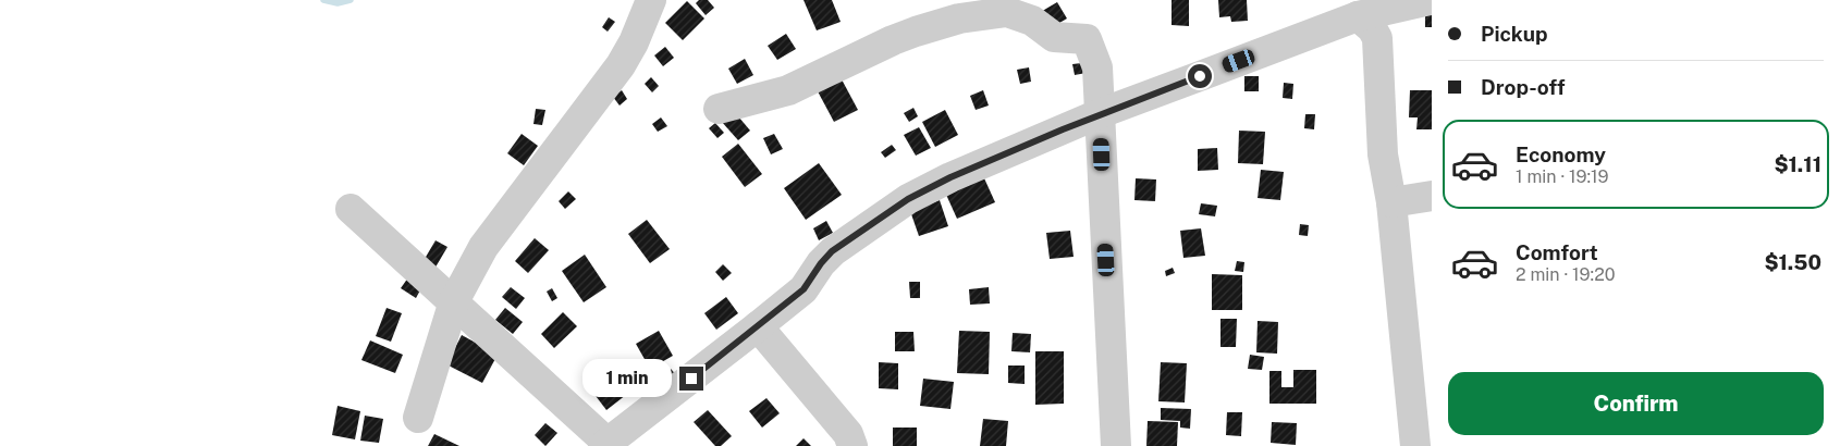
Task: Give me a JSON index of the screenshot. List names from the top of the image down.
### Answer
{
  "page": {
    "banner": ["Pickup", "Drop-off"],
    "list": [
      {
        "name": "Economy",
        "note": "1 min · 19:19",
        "value": "$1.11"
      },
      {
        "name": "Comfort",
        "note": "2 min · 19:20",
        "value": "$1.50"
      }
    ],
    "bubble": "1 min",
    "buttons": "Confirm"
  }
}
